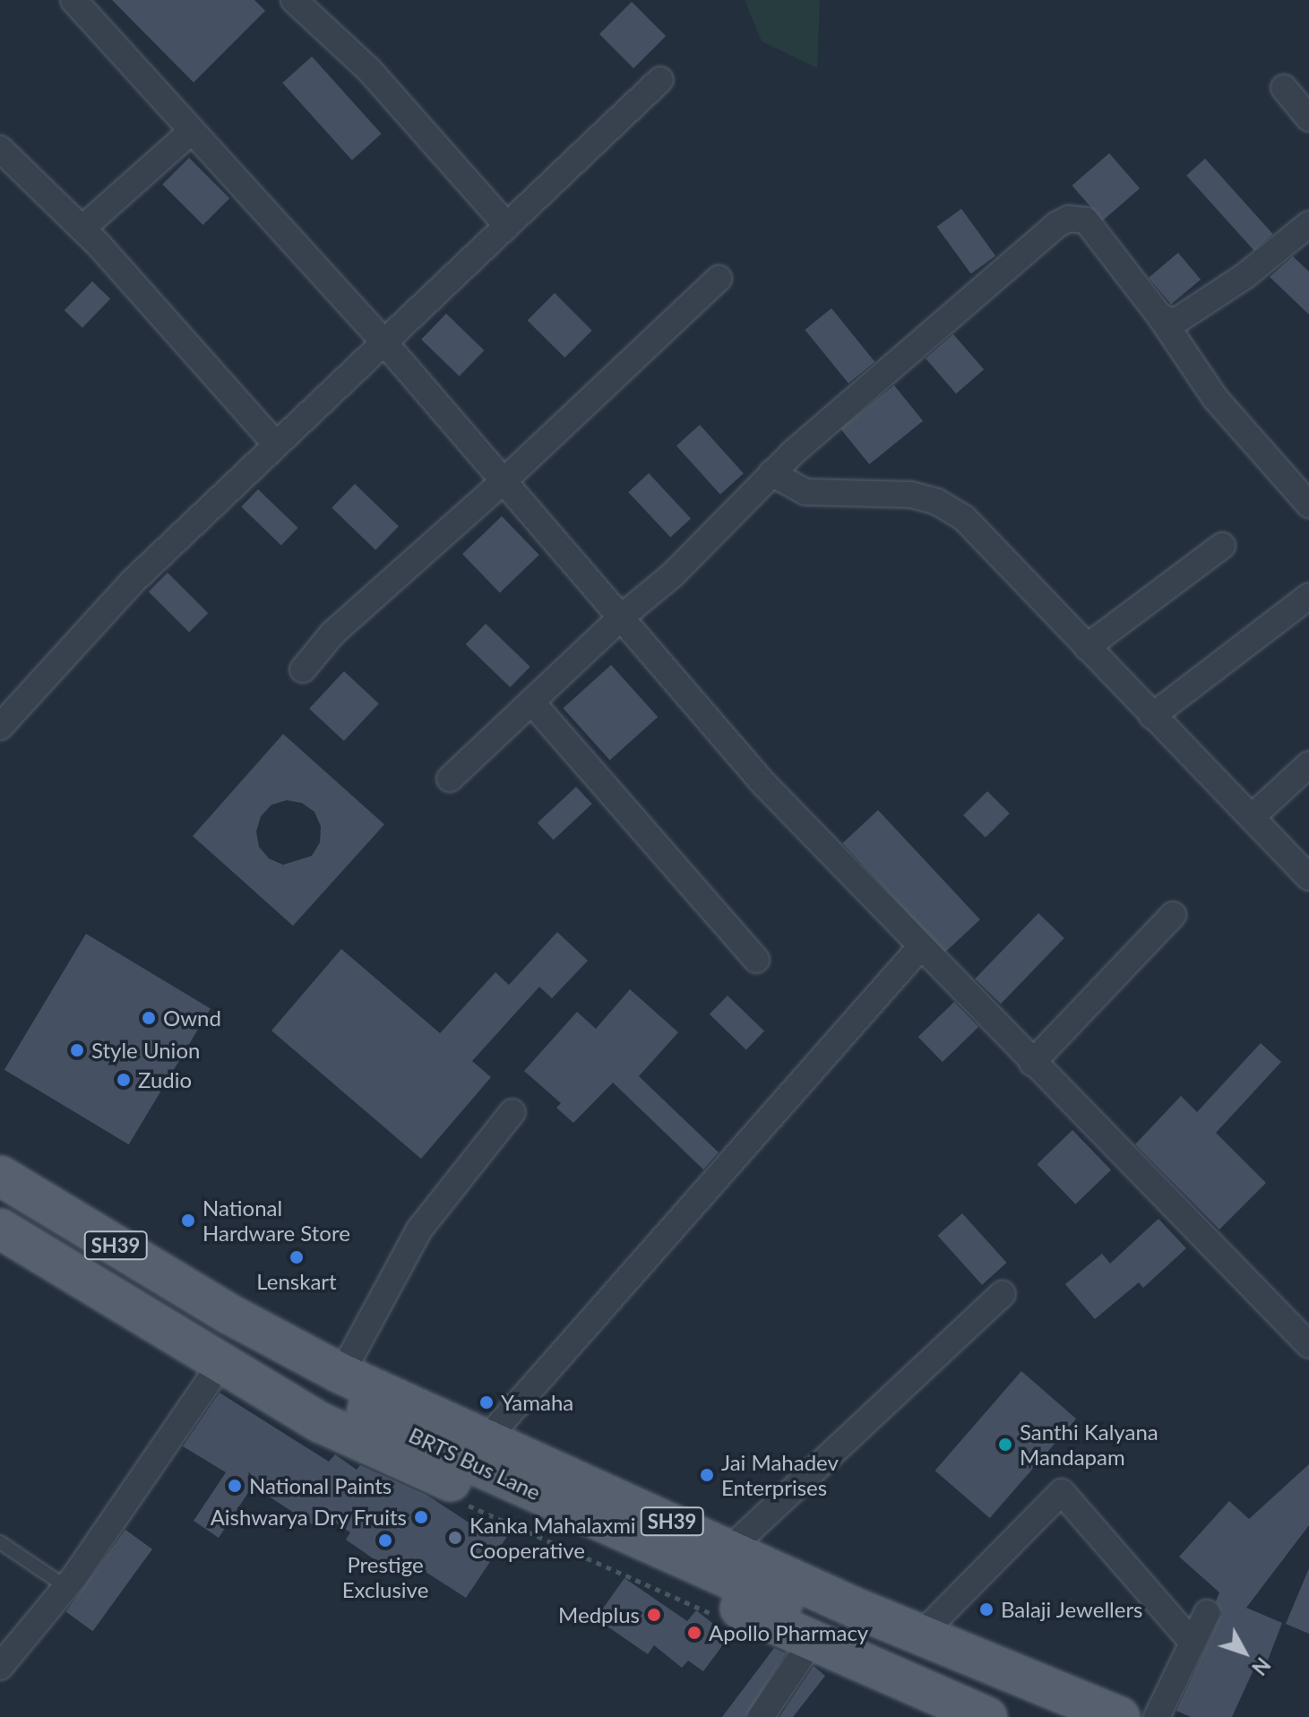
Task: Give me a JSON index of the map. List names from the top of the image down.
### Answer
{
  "streets": {
    "main road": ["SH39", "BRTS Bus Lane"]
  },
  "places": [
    "Ownd",
    "Style Union",
    "Zudio",
    "National Hardware Store",
    "Lenskart",
    "Yamaha",
    "Santhi Kalyana Mandapam",
    "Jai Mahadev Enterprises",
    "National Paints",
    "Aishwarya Dry Fruits",
    "Kanka Mahalaxmi Cooperative",
    "Prestige Exclusive",
    "Balaji Jewellers",
    "Medplus",
    "Apollo Pharmacy"
  ],
  "north": "bottom right"
}
